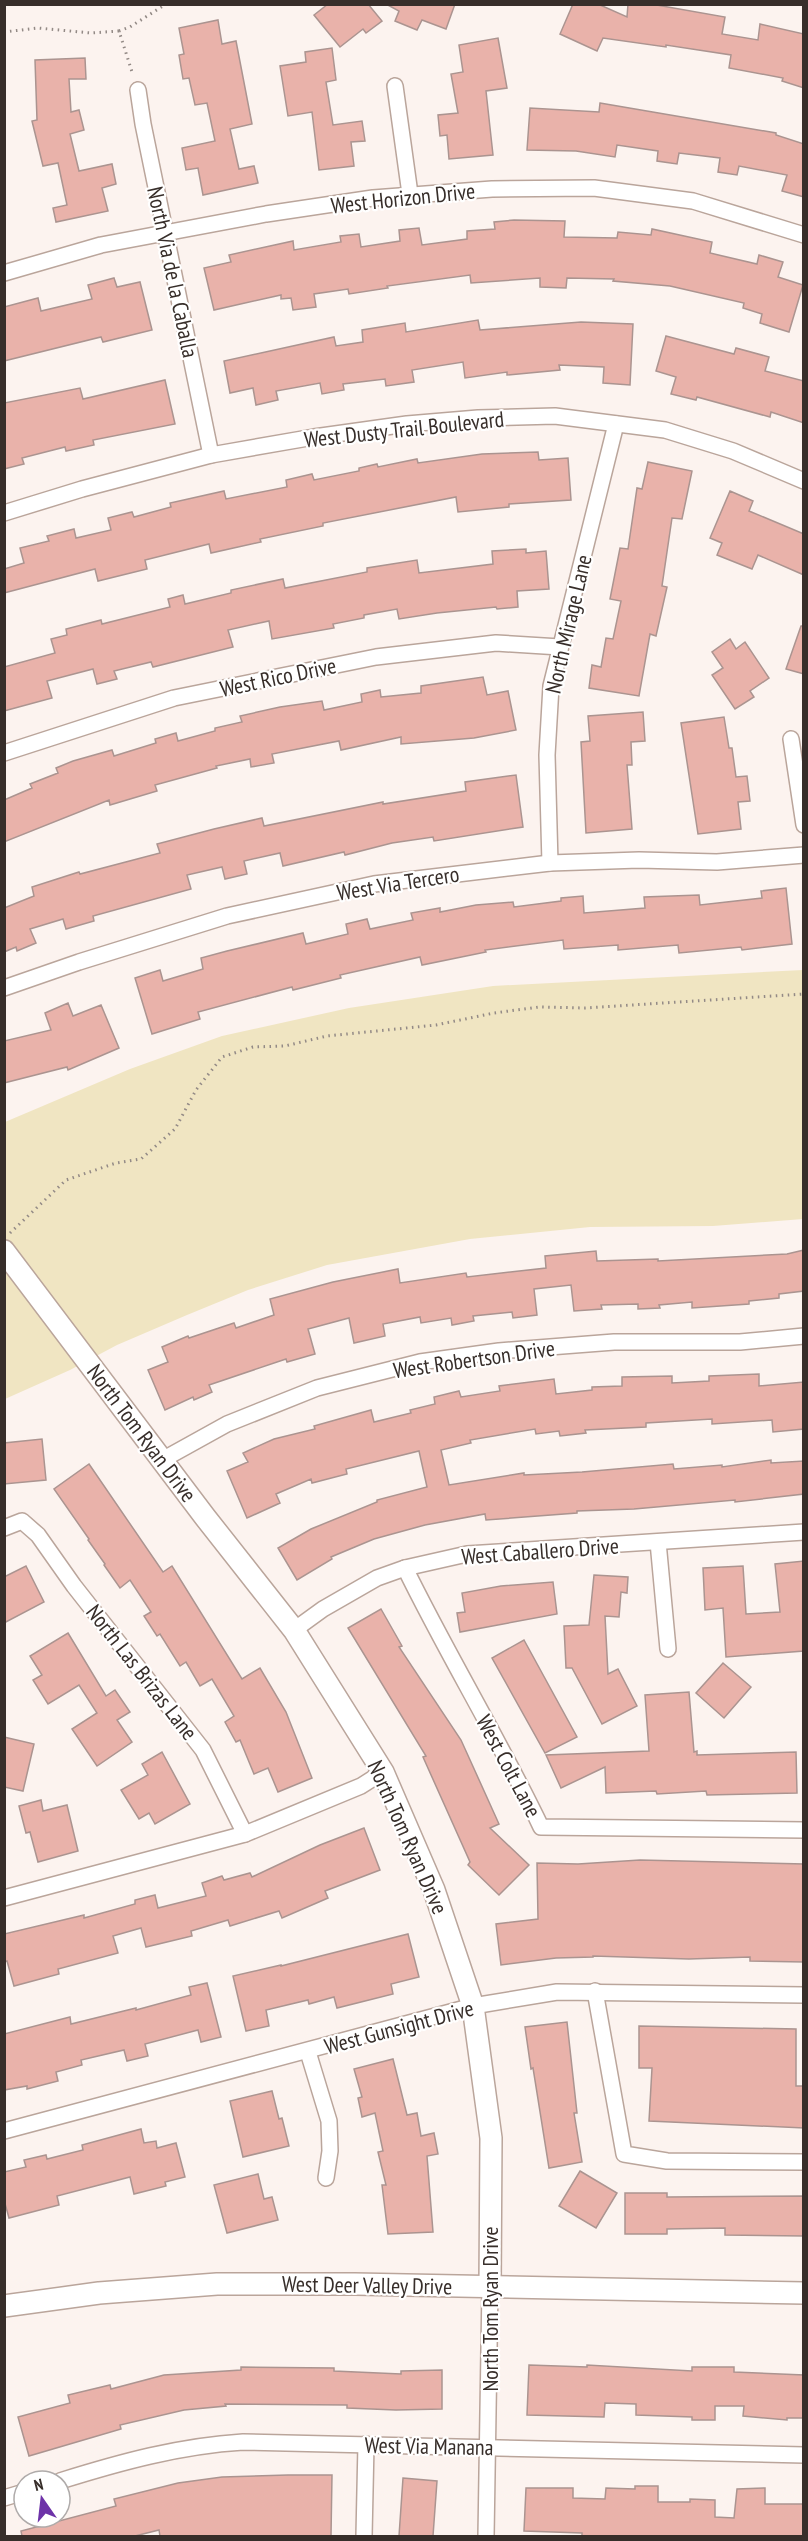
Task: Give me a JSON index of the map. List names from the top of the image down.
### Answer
{
  "streets": {
    "street": [
      "West Horizon Drive",
      "North Via de la Caballa",
      "West Dusty Trail Boulevard",
      "North Mirage Lane",
      "West Rico Drive",
      "West Via Tercero",
      "West Robertson Drive",
      "North Tom Ryan Drive",
      "West Caballero Drive",
      "North Las Brizas Lane",
      "West Colt Lane",
      "West Gunsight Drive",
      "West Deer Valley Drive",
      "West Via Manana"
    ]
  },
  "crossings": [
    ["West Horizon Drive", "North Via de la Caballa"],
    ["North Via de la Caballa", "West Dusty Trail Boulevard"],
    ["West Dusty Trail Boulevard", "North Mirage Lane"],
    ["North Mirage Lane", "West Rico Drive"],
    ["North Mirage Lane", "West Via Tercero"],
    ["West Robertson Drive", "North Tom Ryan Drive"],
    ["North Tom Ryan Drive", "West Caballero Drive"],
    ["North Tom Ryan Drive", "West Gunsight Drive"],
    ["North Tom Ryan Drive", "West Deer Valley Drive"],
    ["North Tom Ryan Drive", "West Via Manana"],
    ["West Caballero Drive", "West Colt Lane"]
  ],
  "north": "top"
}
